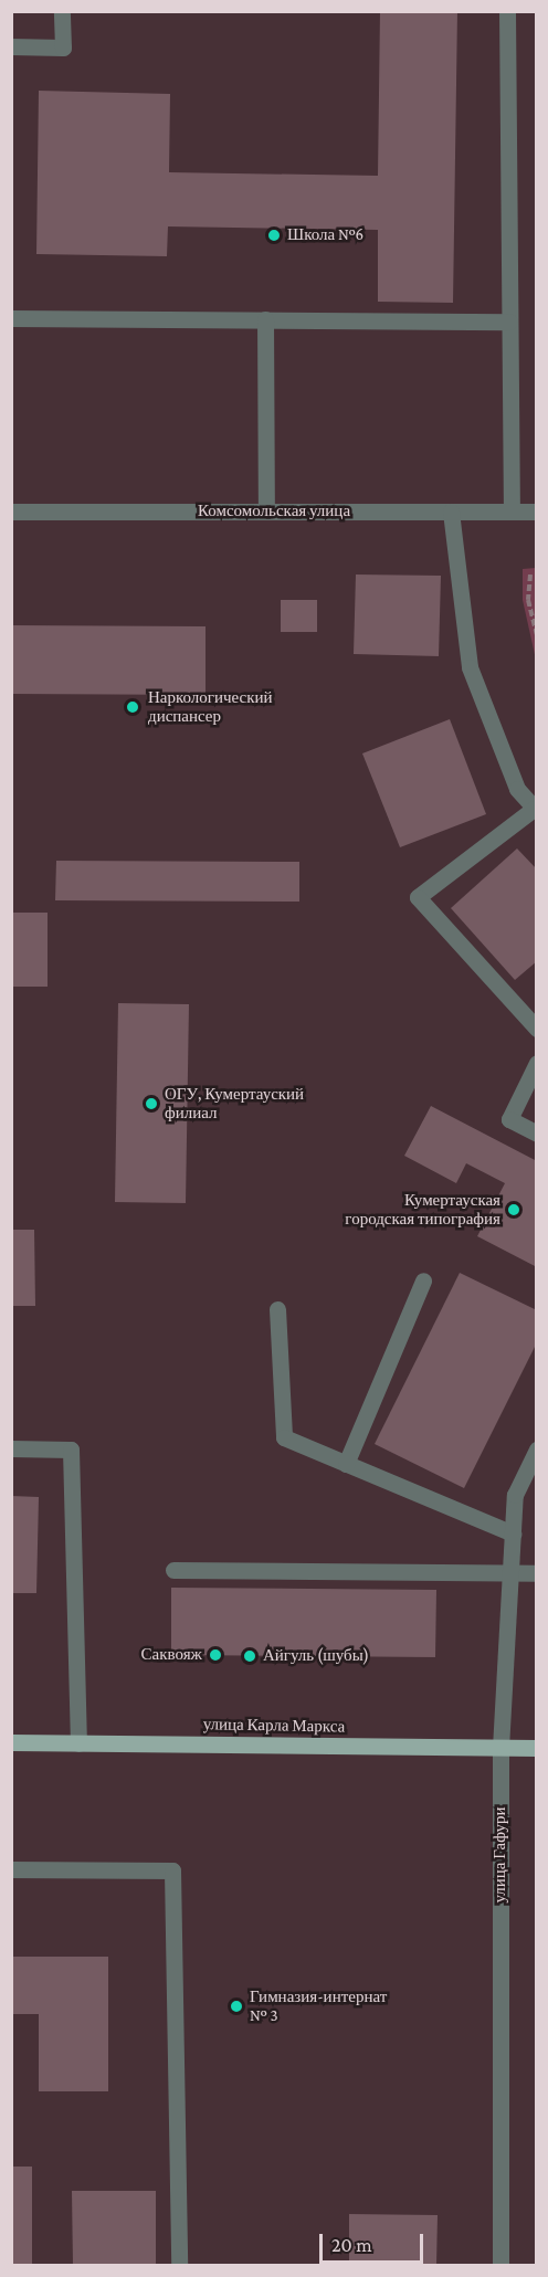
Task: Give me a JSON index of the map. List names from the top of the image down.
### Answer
{
  "streets": {
    "main road": ["улица Карла Маркса"],
    "street": ["Комсомольская улица", "улица Гафури"]
  },
  "crossings": [
    ["улица Карла Маркса", "улица Гафури"]
  ],
  "places": [
    "Школа №6",
    "Наркологический диспансер",
    "ОГУ, Кумертауский филиал",
    "Кумертауская городская типография",
    "Саквояж",
    "Айгуль (шубы)",
    "Гимназия-интернат № 3"
  ],
  "scale_bar": "20 m"
}
